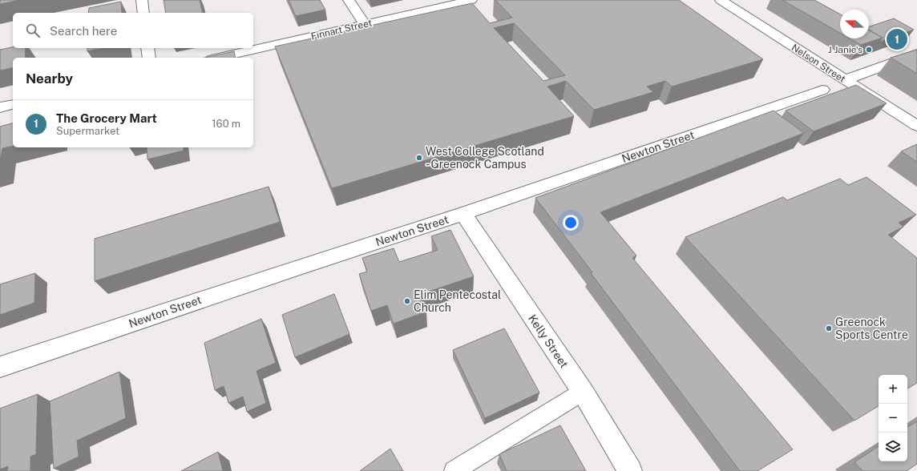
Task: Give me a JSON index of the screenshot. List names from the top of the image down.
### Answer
{
  "streets": {
    "street": [
      "Finnart Street",
      "Nelson Street",
      "Newton Street",
      "Kelly Street"
    ]
  },
  "crossings": [
    ["Newton Street", "Kelly Street"]
  ],
  "places": [
    "J Janie's",
    "West College Scotland - Greenock Campus",
    "Elim Pentecostal Church",
    "Greenock Sports Centre"
  ],
  "north": "left",
  "page": {
    "search": "Search here",
    "pins": "1",
    "heading": "Nearby",
    "list": [
      {
        "mark": "1",
        "name": "The Grocery Mart",
        "note": "Supermarket",
        "value": "160 m"
      }
    ],
    "map_buttons": ["+", "−"]
  }
}
